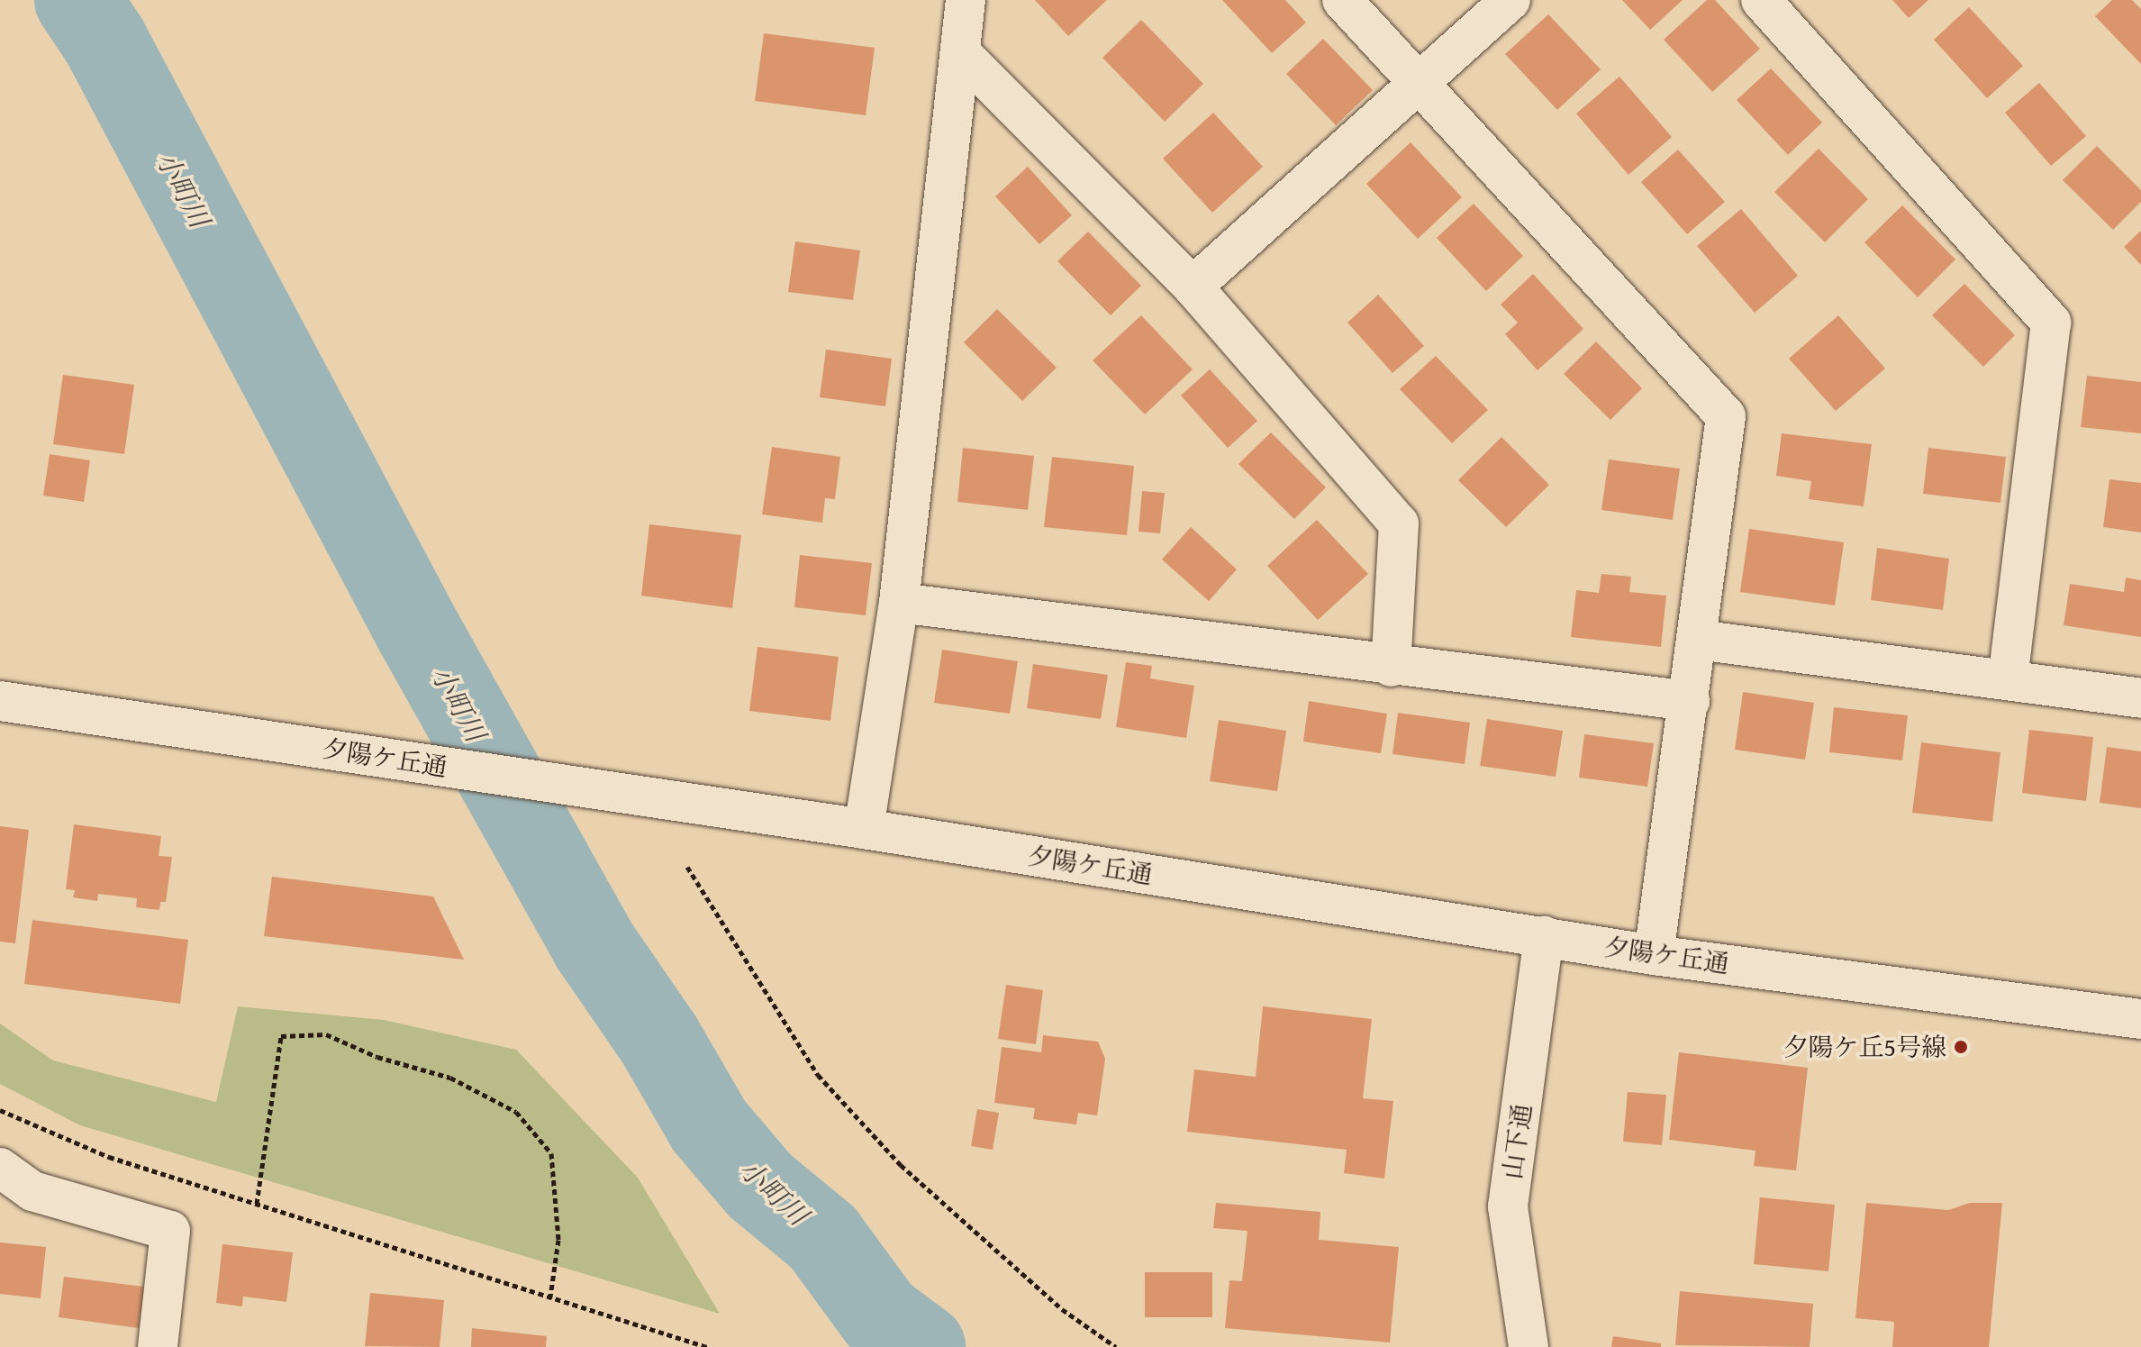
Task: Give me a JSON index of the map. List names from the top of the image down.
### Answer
{
  "streets": {
    "street": ["夕陽ケ丘通", "山下通"]
  },
  "crossings": [
    ["夕陽ケ丘通", "山下通"]
  ],
  "water": ["小町川"],
  "places": ["夕陽ケ丘5号線"]
}
